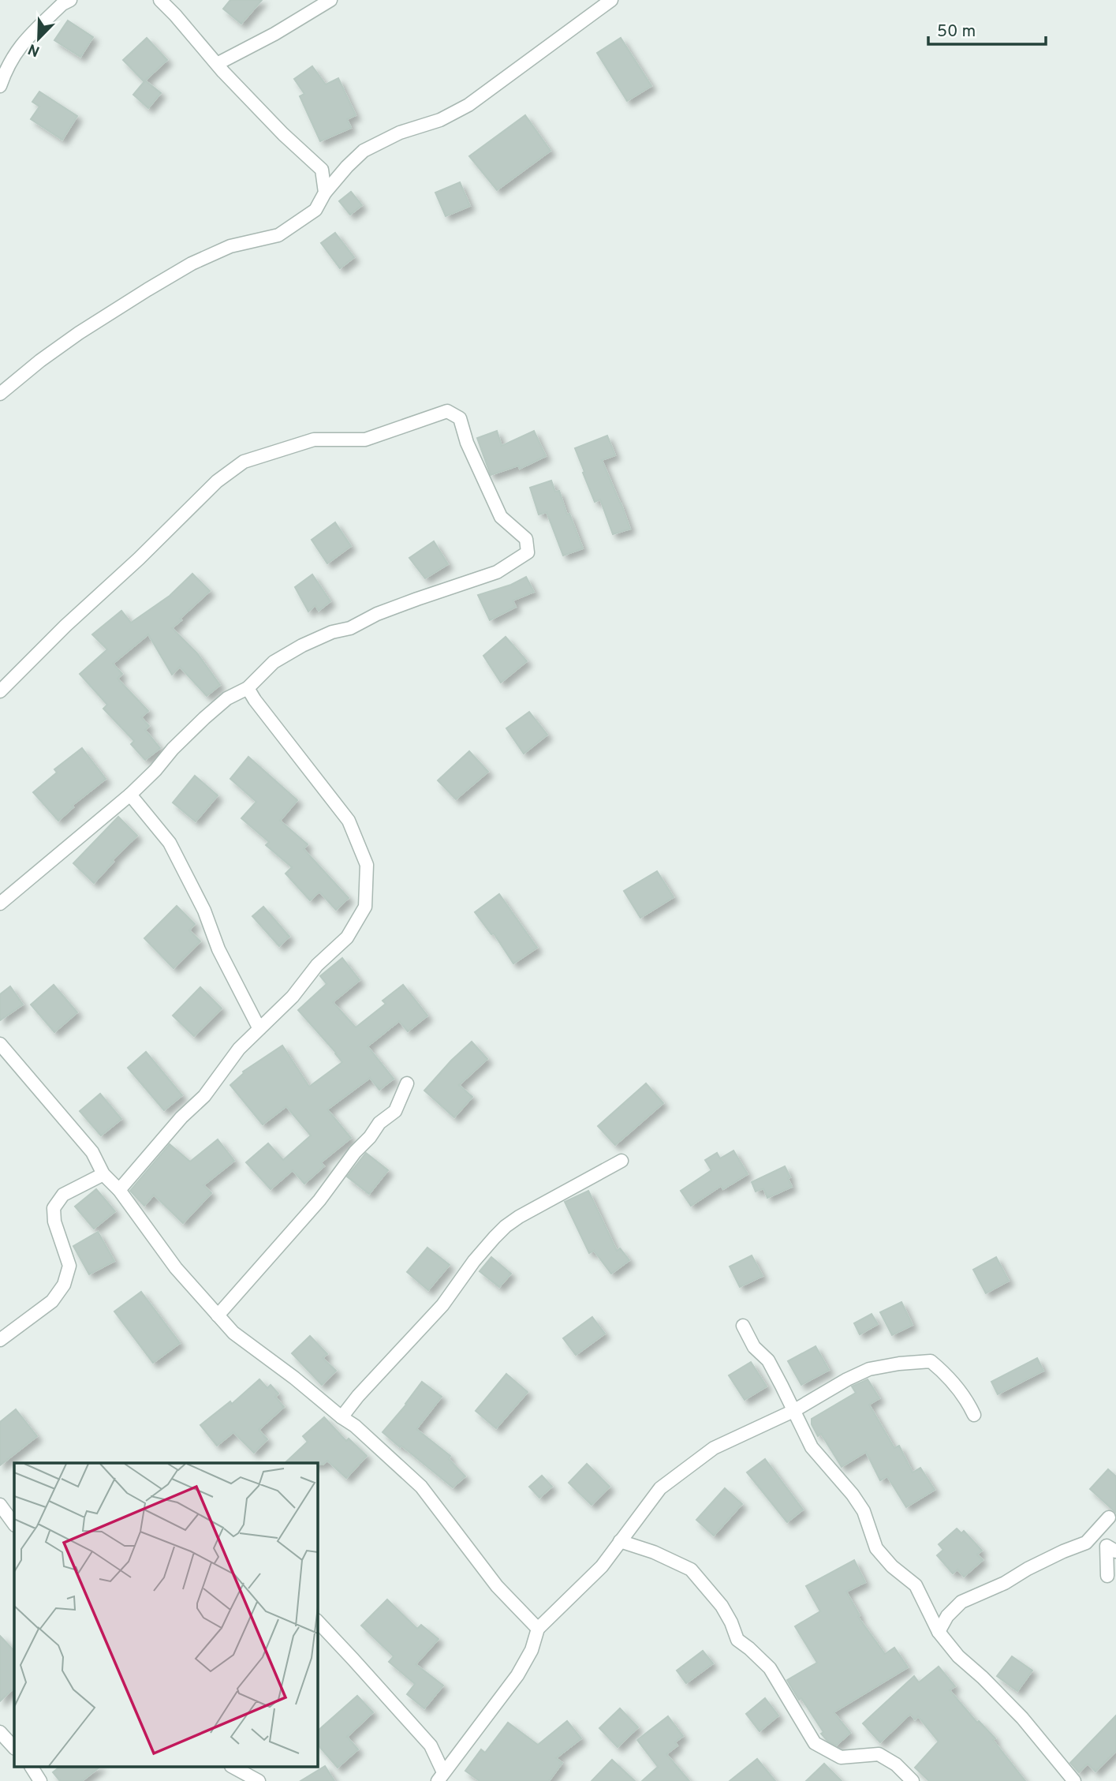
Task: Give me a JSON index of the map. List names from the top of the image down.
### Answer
{
  "scale_bar": "50 m",
  "north": "bottom left"
}
